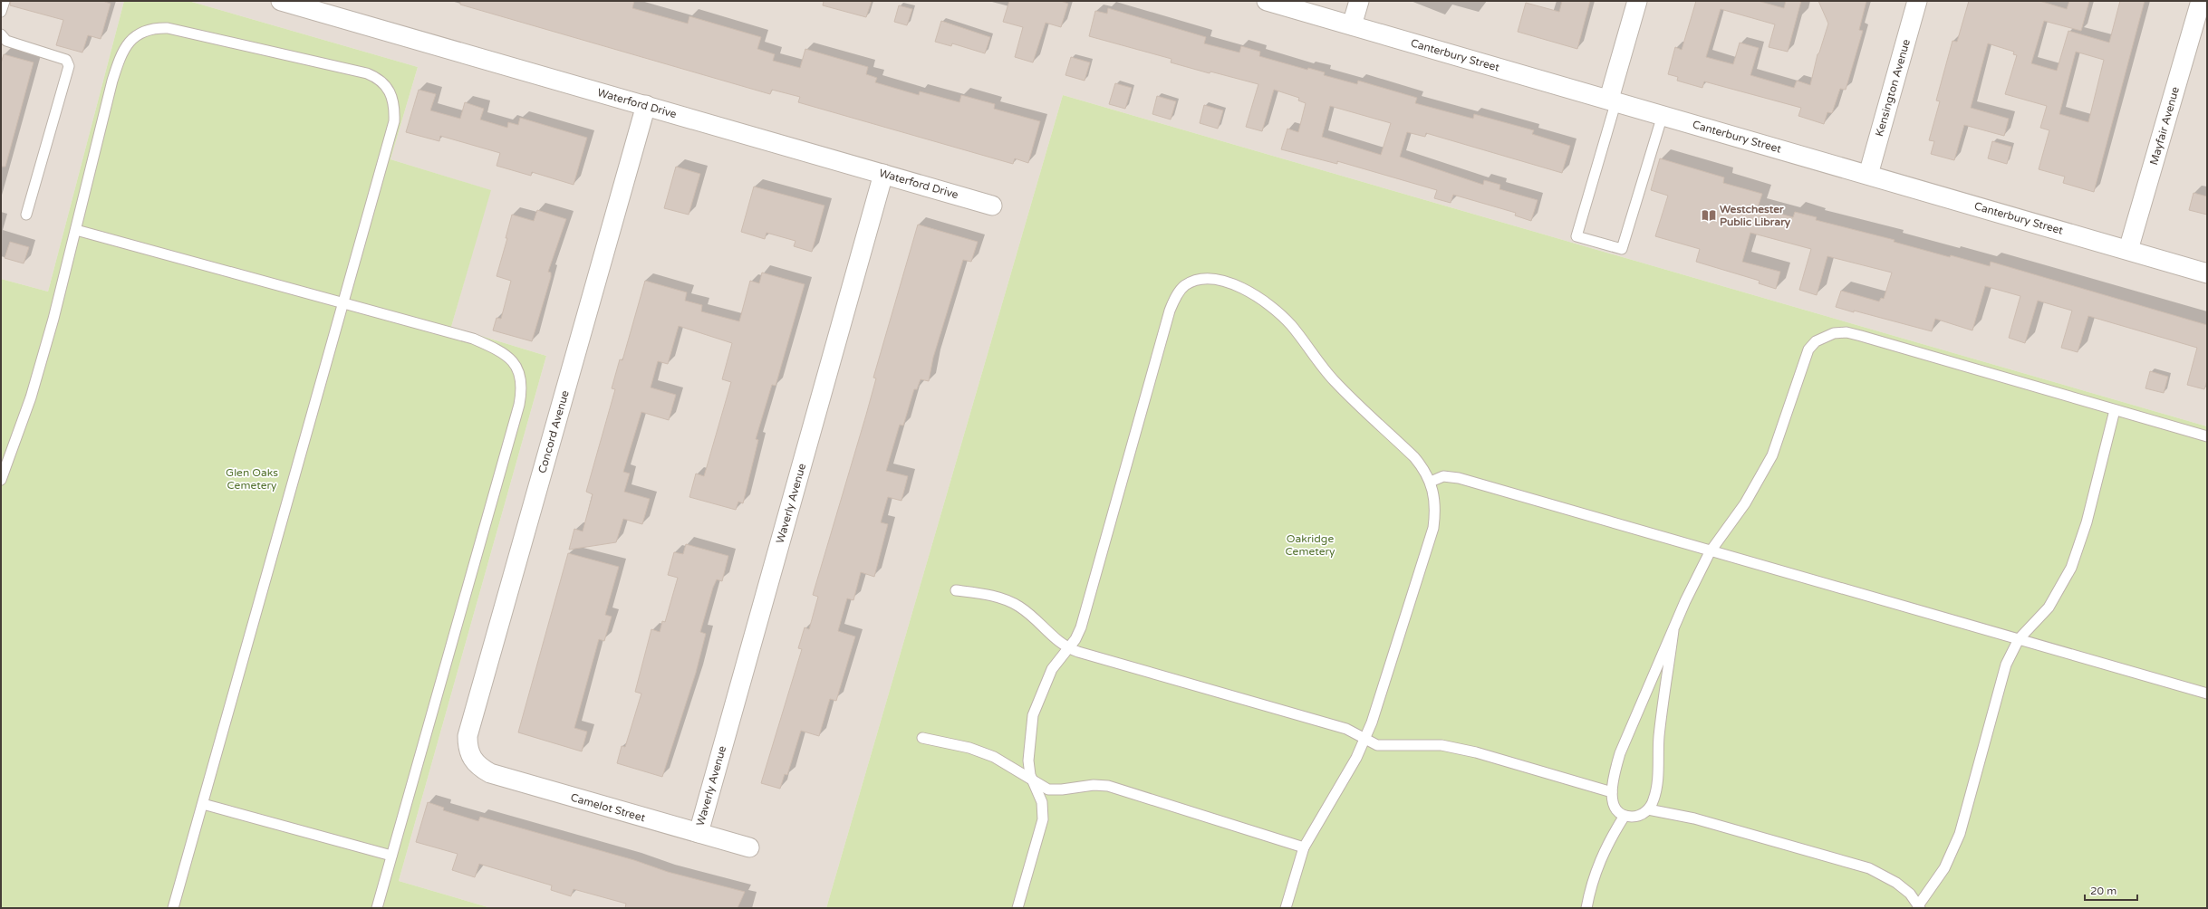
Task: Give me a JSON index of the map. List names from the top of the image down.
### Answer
{
  "streets": {
    "street": [
      "Canterbury Street",
      "Kensington Avenue",
      "Waterford Drive",
      "Mayfair Avenue",
      "Concord Avenue",
      "Waverly Avenue",
      "Camelot Street"
    ]
  },
  "crossings": [
    ["Canterbury Street", "Kensington Avenue"],
    ["Canterbury Street", "Mayfair Avenue"],
    ["Waterford Drive", "Concord Avenue"],
    ["Waterford Drive", "Waverly Avenue"],
    ["Concord Avenue", "Camelot Street"],
    ["Waverly Avenue", "Camelot Street"]
  ],
  "parks": ["Glen Oaks Cemetery", "Oakridge Cemetery"],
  "places": {
    "library": ["Westchester Public Library"]
  },
  "scale_bar": "20 m"
}
